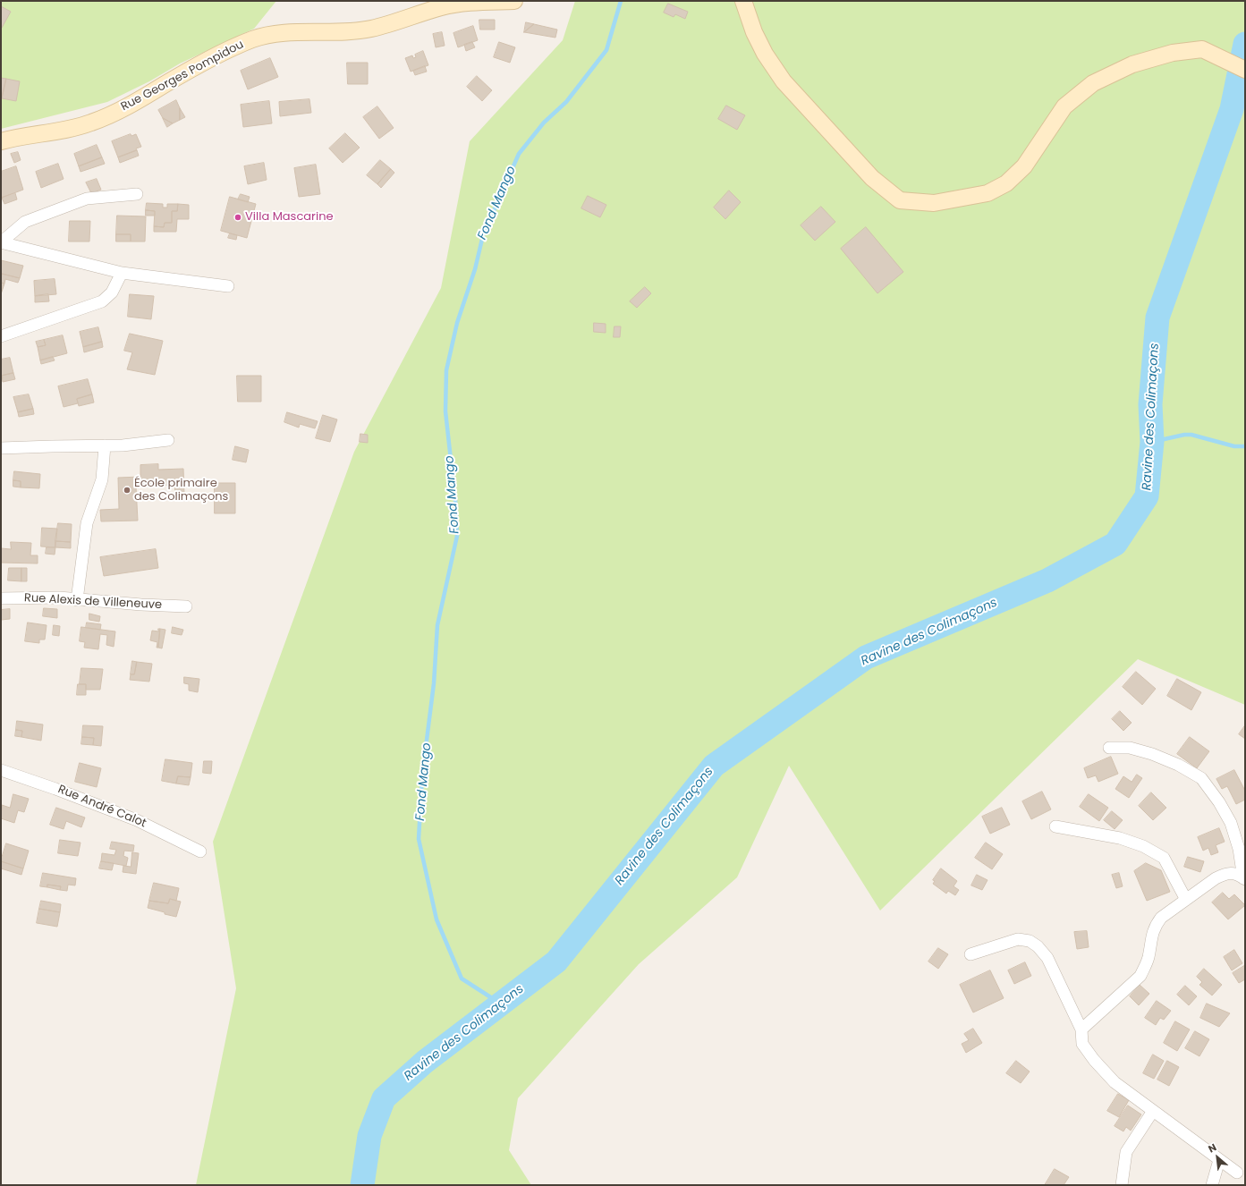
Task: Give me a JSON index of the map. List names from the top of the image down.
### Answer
{
  "streets": {
    "main road": ["Rue Georges Pompidou"],
    "street": ["Rue Alexis de Villeneuve", "Rue André Calot"]
  },
  "water": ["Fond Mango", "Ravine des Colimaçons"],
  "places": ["Villa Mascarine", "École primaire des Colimaçons"],
  "north": "top left"
}
